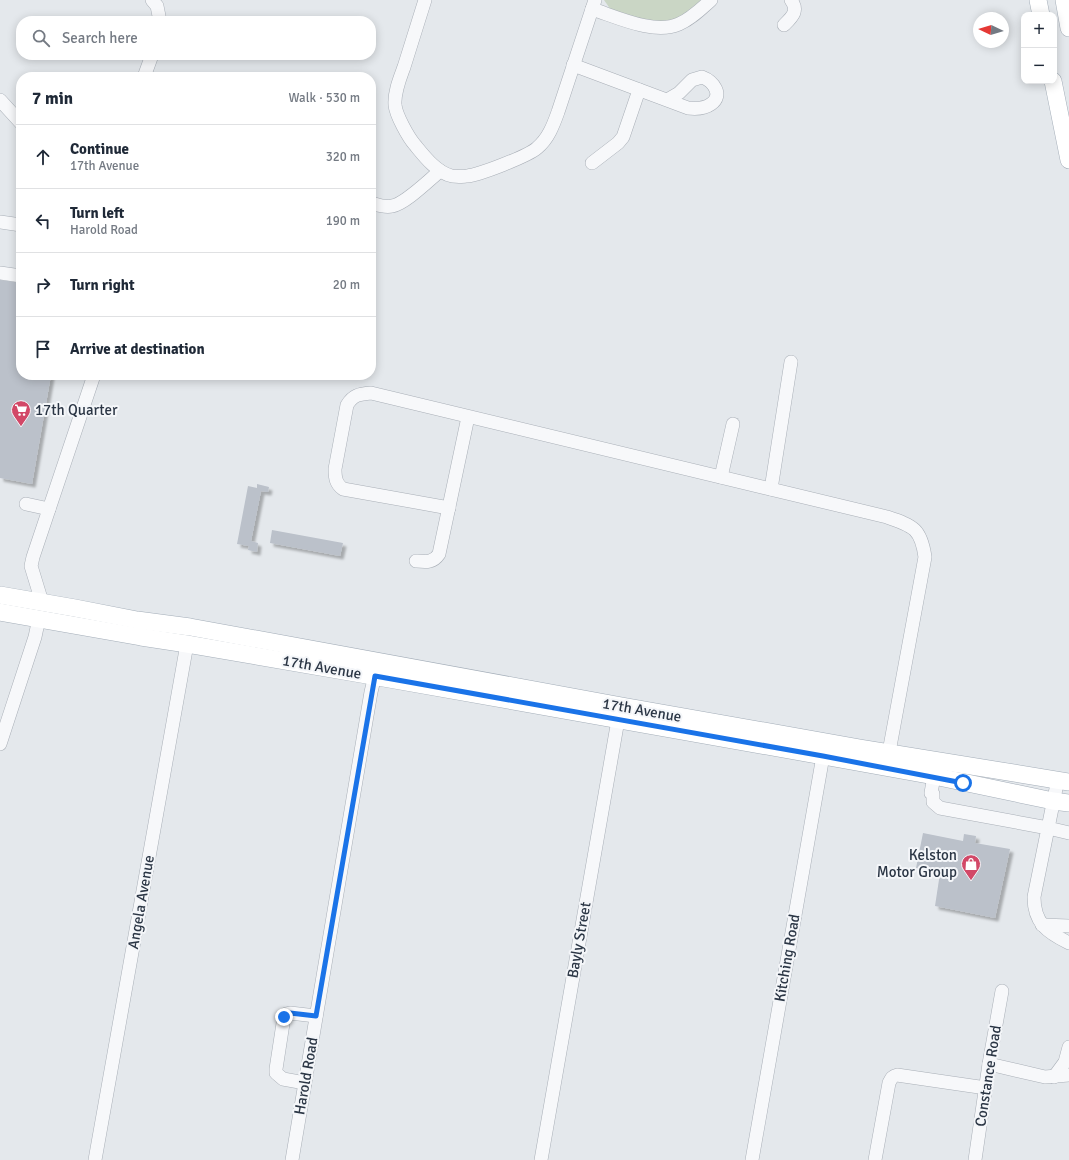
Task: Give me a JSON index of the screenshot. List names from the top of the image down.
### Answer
{
  "streets": {
    "main road": ["17th Avenue"],
    "street": [
      "Angela Avenue",
      "Bayly Street",
      "Kitching Road",
      "Harold Road",
      "Constance Road"
    ]
  },
  "crossings": [
    ["17th Avenue", "Angela Avenue"],
    ["17th Avenue", "Bayly Street"],
    ["17th Avenue", "Kitching Road"],
    ["17th Avenue", "Harold Road"]
  ],
  "places": {
    "supermarket": ["17th Quarter"],
    "shop": ["Kelston Motor Group"]
  },
  "north": "left",
  "page": {
    "map_buttons": ["+", "−"],
    "search": "Search here",
    "heading": ["7 min", "Walk · 530 m"],
    "list": [
      ["Continue", "17th Avenue", "320 m"],
      ["Turn left", "Harold Road", "190 m"],
      ["Turn right", "20 m"],
      "Arrive at destination"
    ]
  }
}
